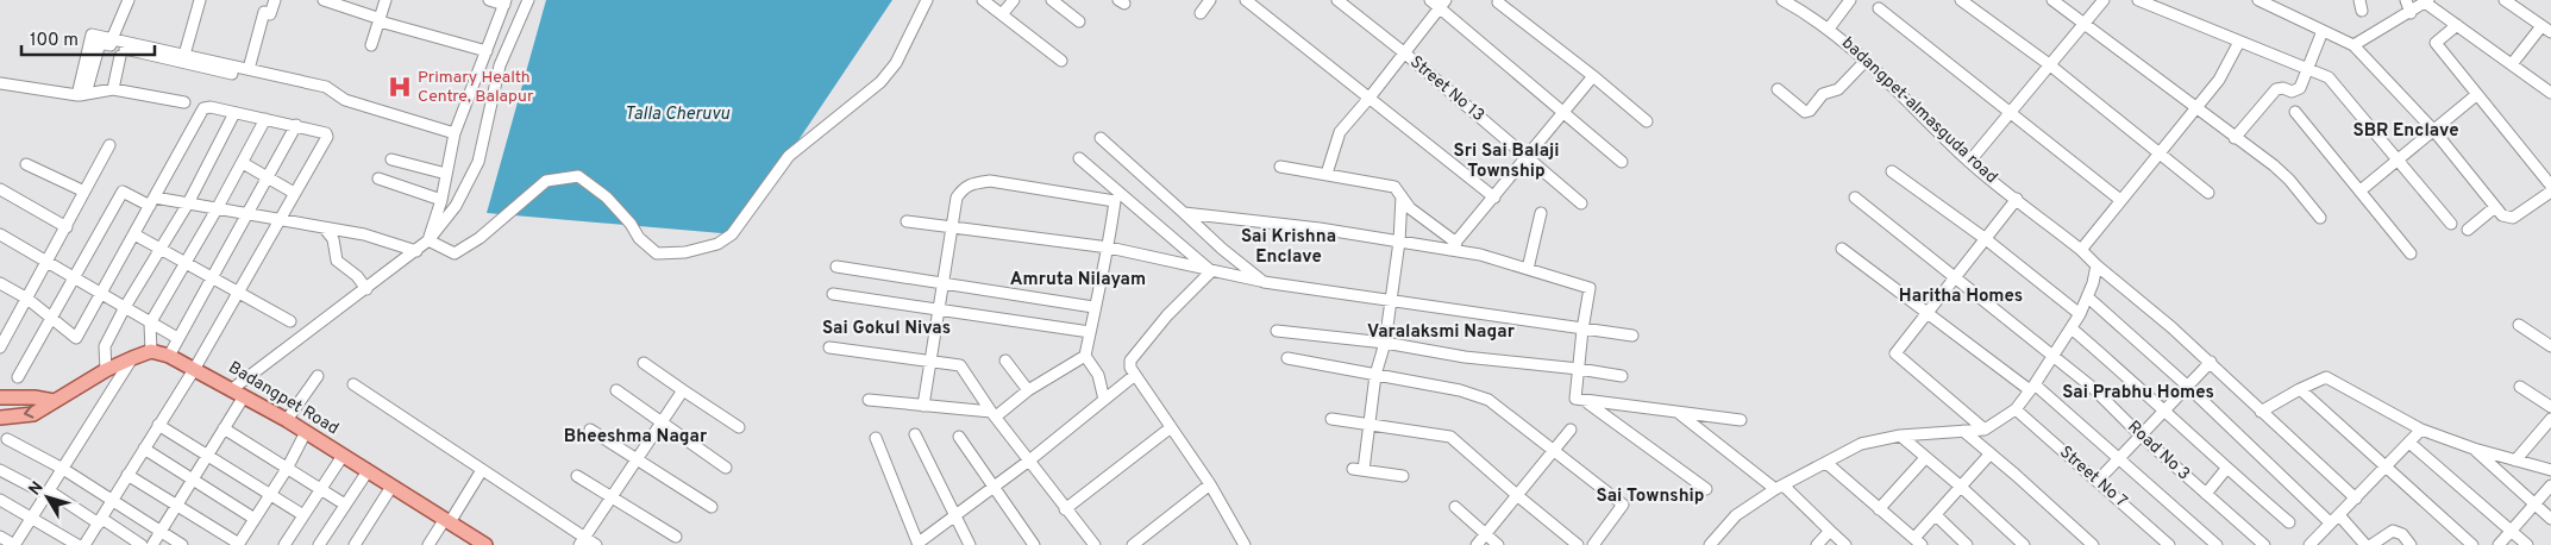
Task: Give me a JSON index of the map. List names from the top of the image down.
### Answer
{
  "streets": {
    "main road": ["Badangpet Road"],
    "street": [
      "Street No 13",
      "badangpet-almasguda road",
      "Road No 3",
      "Street No 7"
    ]
  },
  "districts": [
    "SBR Enclave",
    "Sri Sai Balaji Township",
    "Sai Krishna Enclave",
    "Amruta Nilayam",
    "Haritha Homes",
    "Sai Gokul Nivas",
    "Varalaksmi Nagar",
    "Sai Prabhu Homes",
    "Bheeshma Nagar",
    "Sai Township"
  ],
  "water": ["Talla Cheruvu"],
  "places": {
    "hospital": ["Primary Health Centre, Balapur"]
  },
  "scale_bar": "100 m",
  "north": "top left"
}
